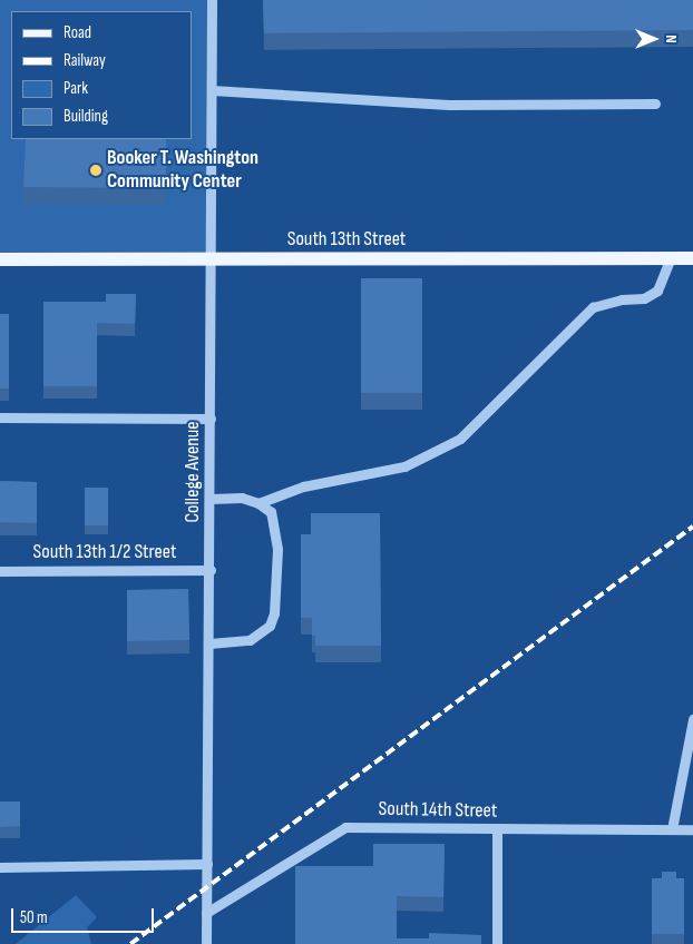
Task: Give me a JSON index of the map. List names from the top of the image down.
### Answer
{
  "streets": {
    "main road": ["South 13th Street"],
    "street": ["College Avenue", "South 13th 1/2 Street", "South 14th Street"]
  },
  "crossings": [
    ["South 13th Street", "College Avenue"],
    ["College Avenue", "South 13th 1/2 Street"],
    ["College Avenue", "South 14th Street"]
  ],
  "places": ["Booker T. Washington Community Center"],
  "legend": [
    "Road",
    "Railway",
    "Park",
    "Building"
  ],
  "scale_bar": "50 m",
  "north": "right"
}
